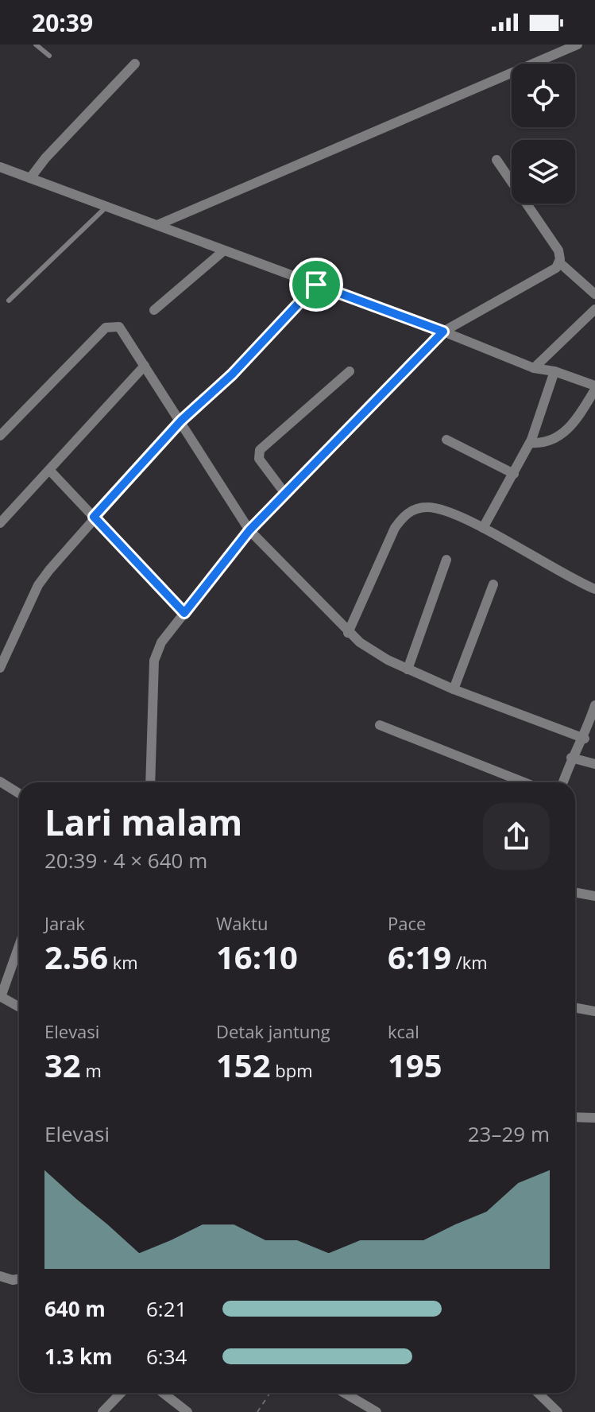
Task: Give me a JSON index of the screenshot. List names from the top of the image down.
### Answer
{
  "page": {
    "status": "20:39",
    "heading": ["Lari malam", "20:39 · 4 × 640 m"],
    "stats": [
      ["Jarak", "2.56 km"],
      ["Waktu", "16:10"],
      ["Pace", "6:19 /km"],
      ["Elevasi", "32 m"],
      ["Detak jantung", "152 bpm"],
      ["kcal", "195"]
    ],
    "chart": ["Elevasi", "23–29 m"],
    "list": [
      {
        "name": "640 m",
        "note": "6:21"
      },
      {
        "name": "1.3 km",
        "note": "6:34"
      }
    ]
  }
}
